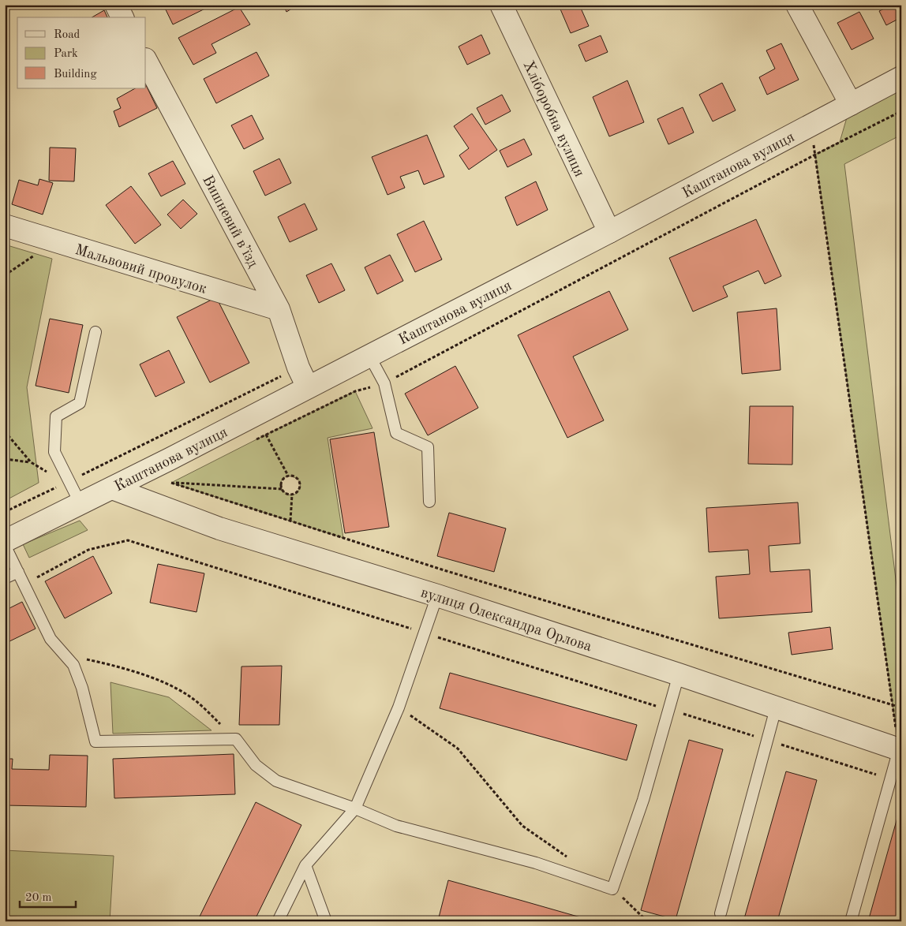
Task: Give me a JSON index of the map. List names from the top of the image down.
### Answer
{
  "streets": {
    "street": [
      "Хліборобна вулиця",
      "Каштанова вулиця",
      "Вишневий в’їзд",
      "Мальвовий провулок",
      "вулиця Олександра Орлова"
    ]
  },
  "crossings": [
    ["Хліборобна вулиця", "Каштанова вулиця"],
    ["Каштанова вулиця", "Вишневий в’їзд"],
    ["Каштанова вулиця", "вулиця Олександра Орлова"],
    ["Вишневий в’їзд", "Мальвовий провулок"]
  ],
  "legend": ["Road", "Park", "Building"],
  "scale_bar": "20 m"
}
